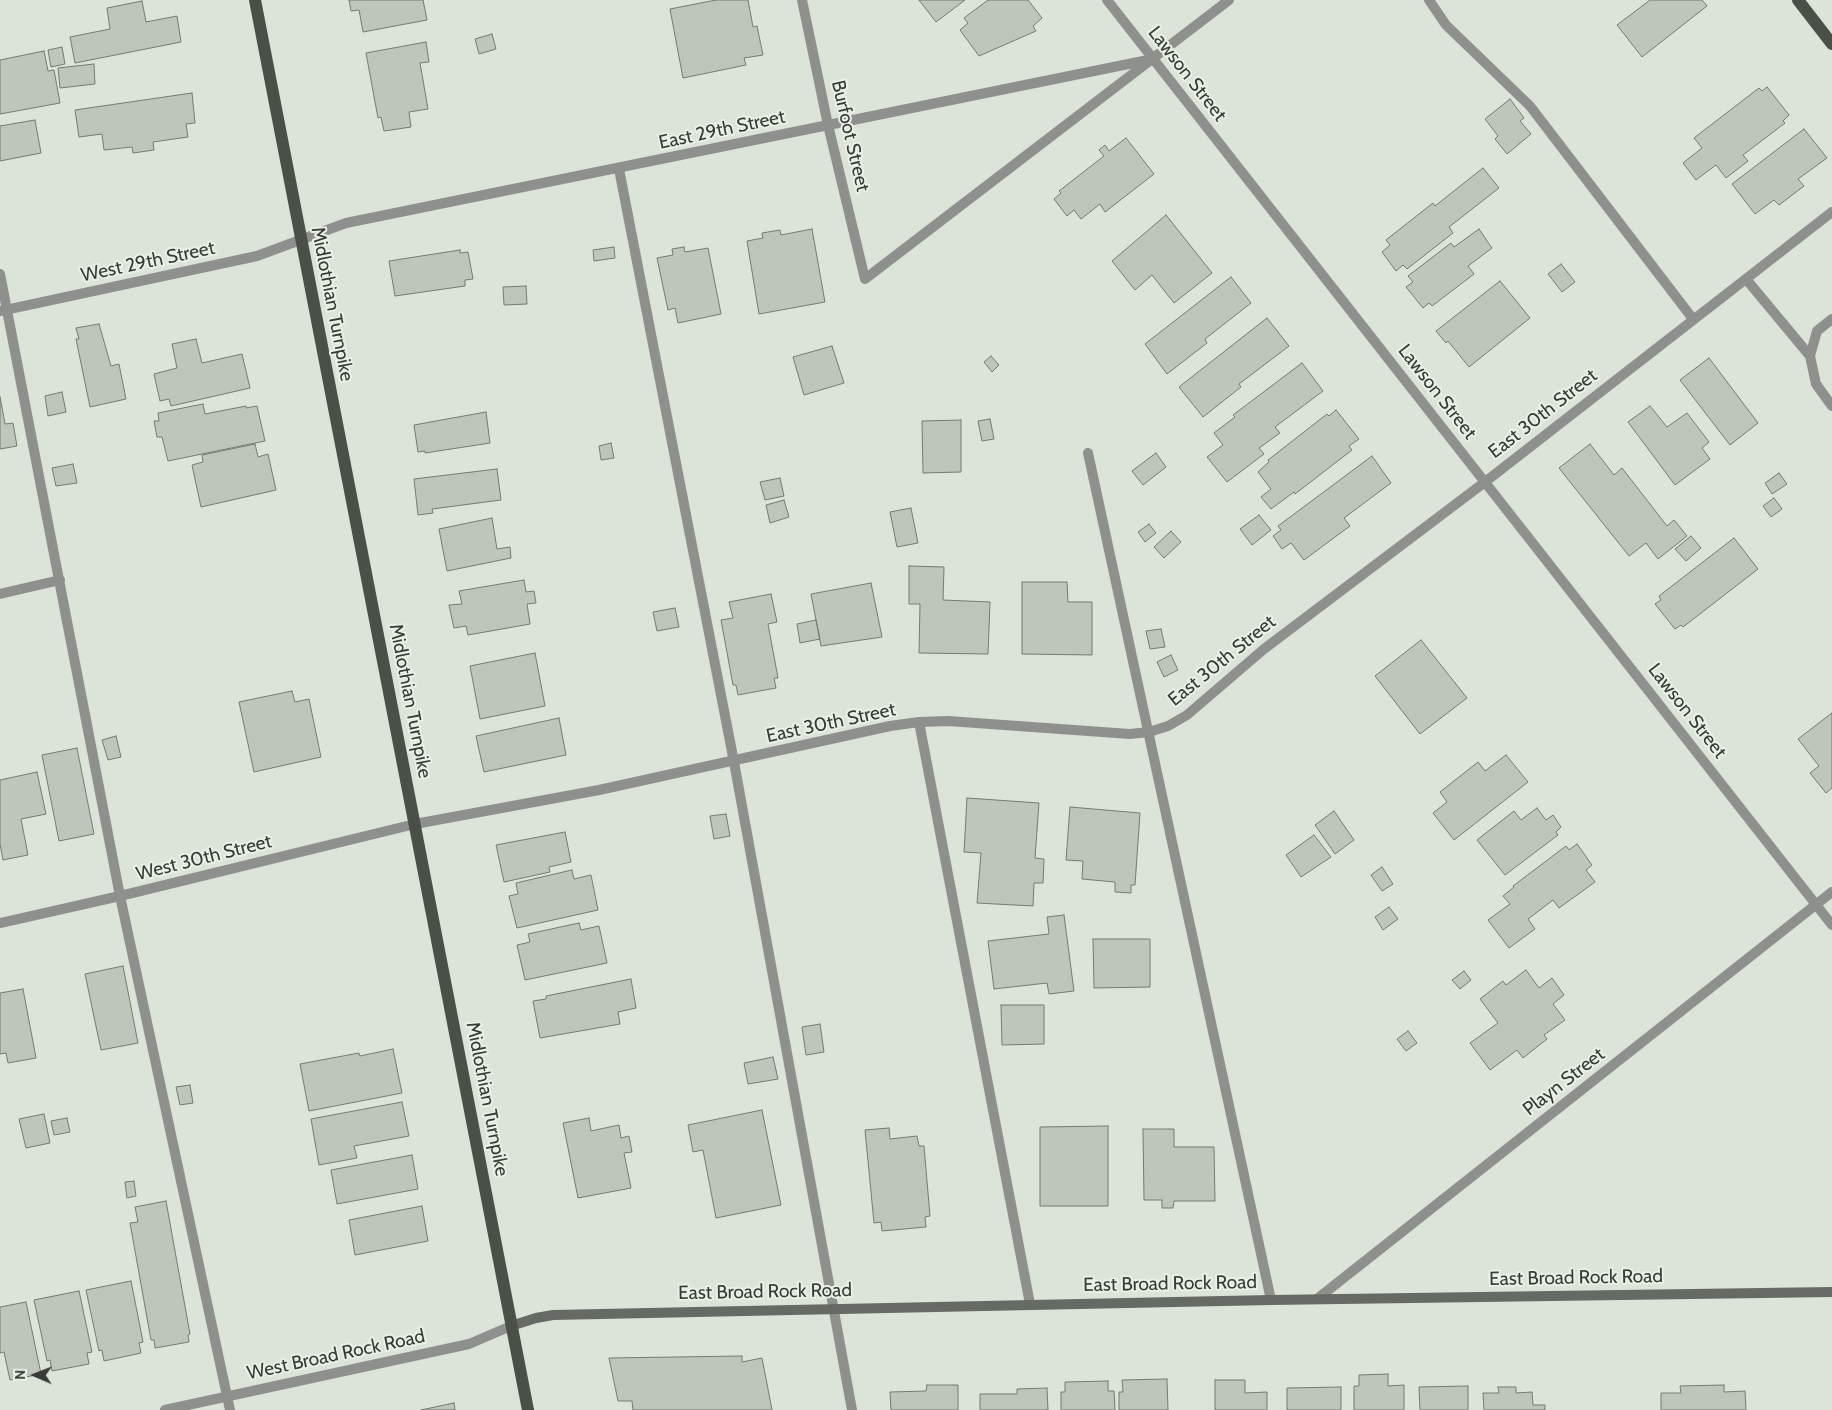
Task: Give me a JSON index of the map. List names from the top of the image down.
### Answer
{
  "streets": {
    "main road": ["Midlothian Turnpike", "East Broad Rock Road"],
    "street": [
      "Lawson Street",
      "East 29th Street",
      "Burfoot Street",
      "West 29th Street",
      "East 30th Street",
      "West 30th Street",
      "Playn Street",
      "West Broad Rock Road"
    ]
  },
  "crossings": [
    ["Lawson Street", "East 29th Street"],
    ["Lawson Street", "East 30th Street"],
    ["Lawson Street", "Playn Street"],
    ["East 29th Street", "Burfoot Street"],
    ["East 29th Street", "West 29th Street"],
    ["East 29th Street", "Midlothian Turnpike"],
    ["West 29th Street", "Midlothian Turnpike"],
    ["Midlothian Turnpike", "East 30th Street"],
    ["Midlothian Turnpike", "West 30th Street"],
    ["Midlothian Turnpike", "East Broad Rock Road"],
    ["Midlothian Turnpike", "West Broad Rock Road"],
    ["East 30th Street", "West 30th Street"],
    ["Playn Street", "East Broad Rock Road"],
    ["East Broad Rock Road", "West Broad Rock Road"]
  ],
  "north": "left"
}
